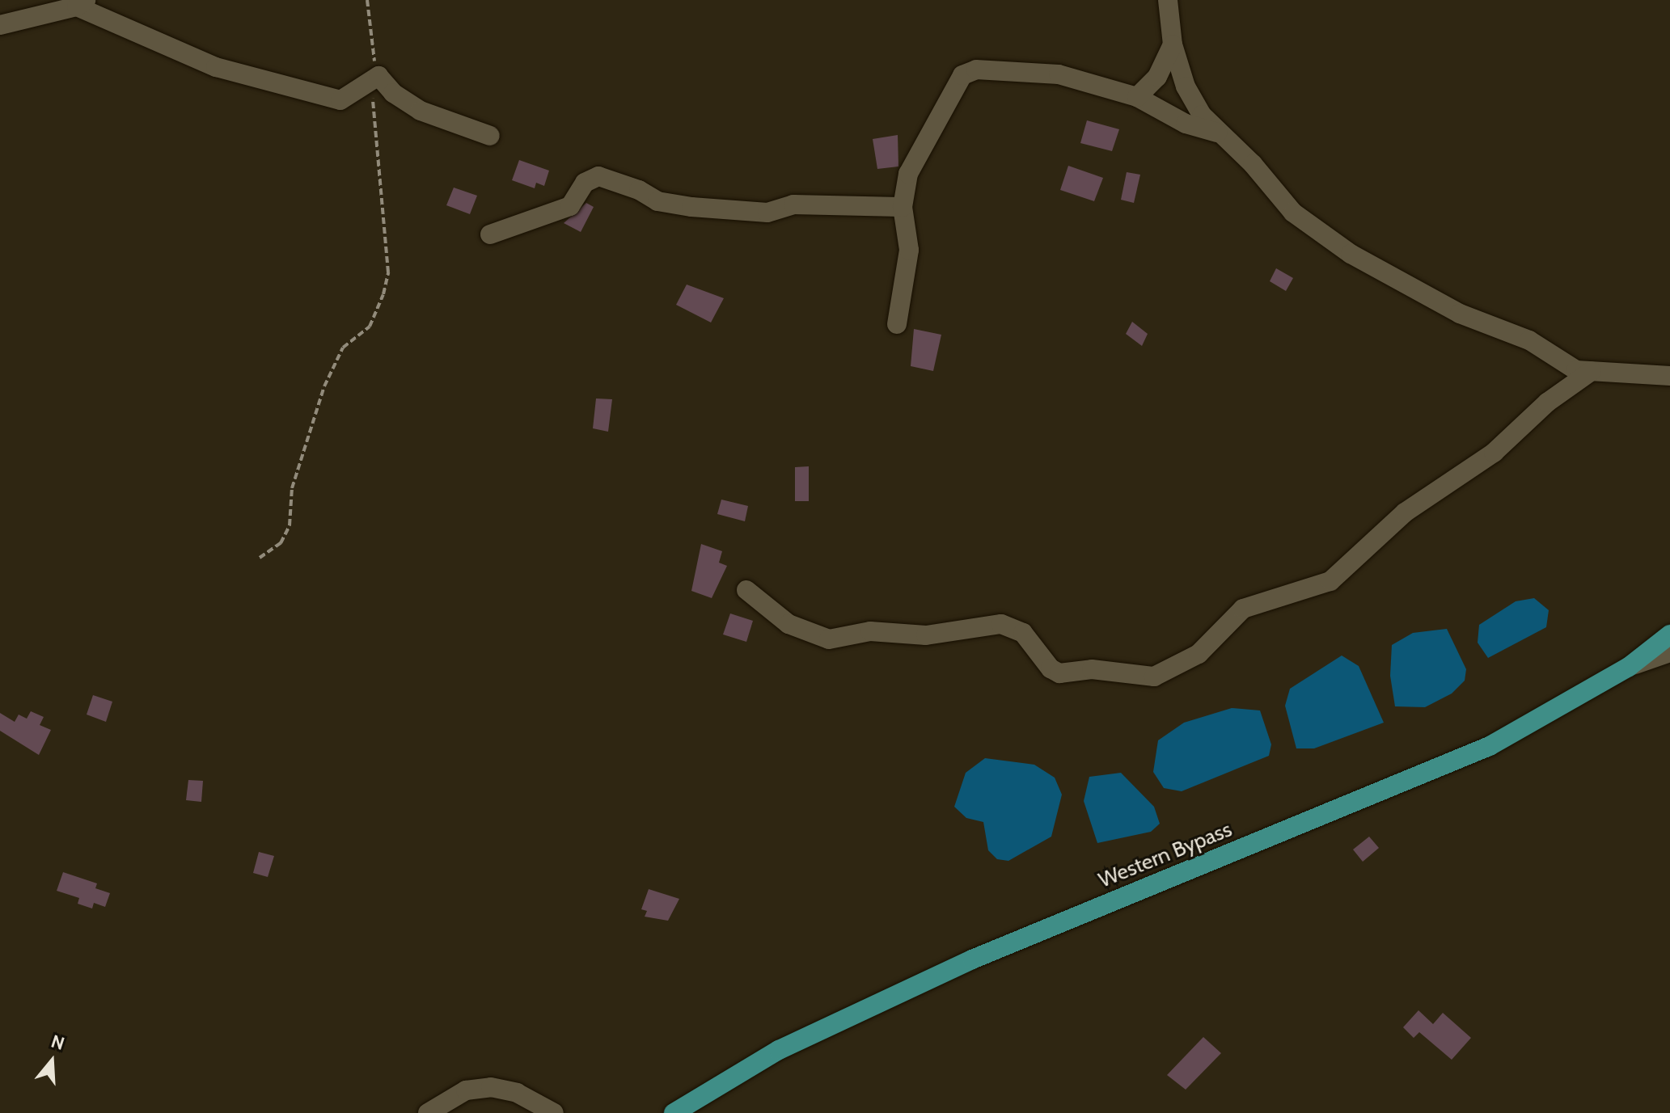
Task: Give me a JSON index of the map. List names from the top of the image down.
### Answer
{
  "streets": {
    "main road": ["Western Bypass"]
  },
  "north": "top"
}
